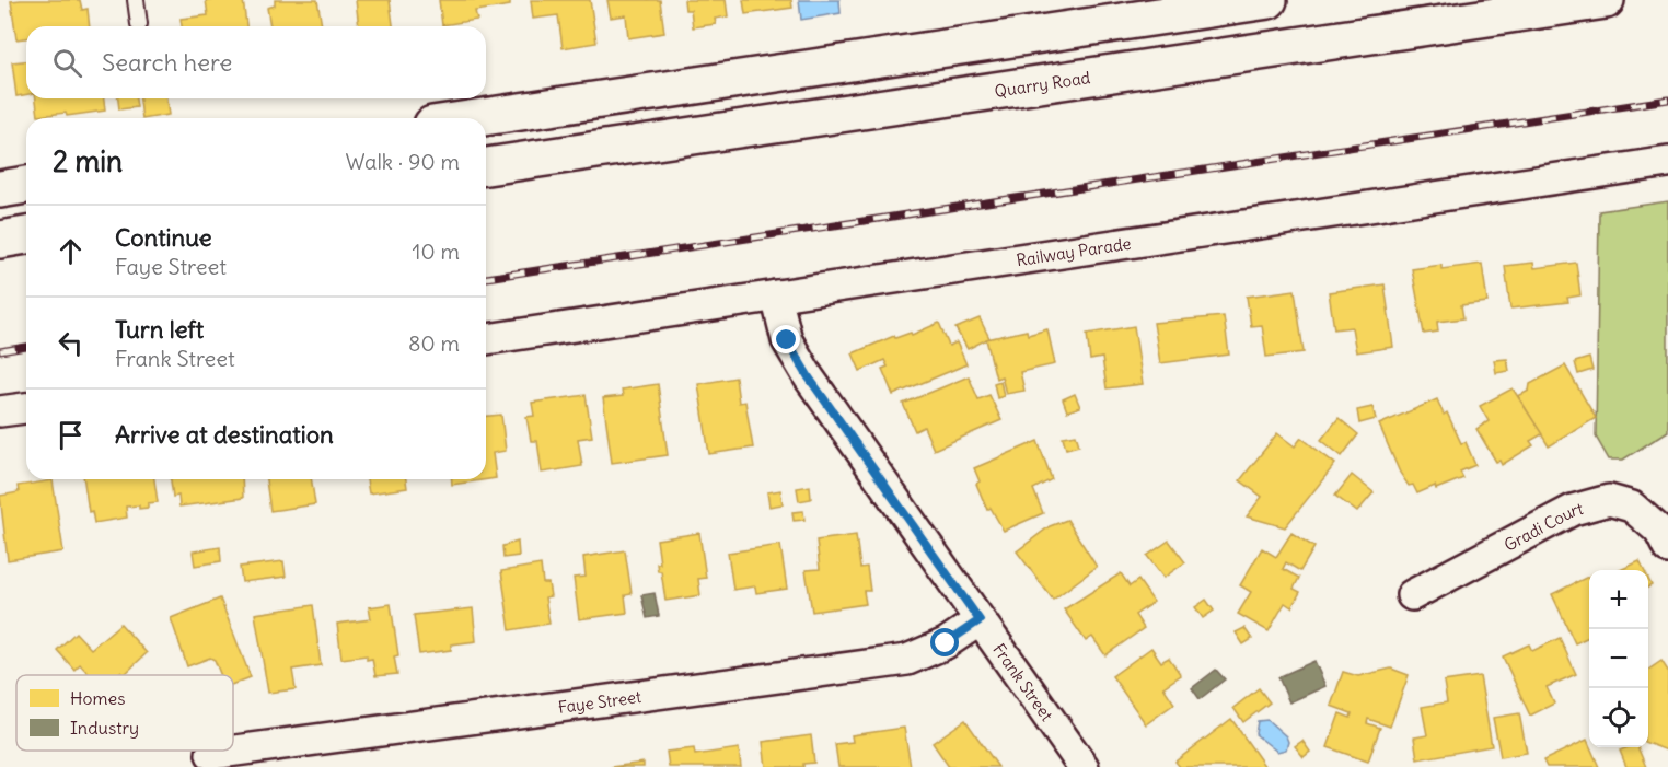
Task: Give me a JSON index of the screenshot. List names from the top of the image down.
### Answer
{
  "streets": {
    "main road": ["Quarry Road"],
    "street": [
      "Railway Parade",
      "Gradi Court",
      "Frank Street",
      "Faye Street"
    ]
  },
  "crossings": [
    ["Railway Parade", "Frank Street"],
    ["Frank Street", "Faye Street"]
  ],
  "legend": ["Homes", "Industry"],
  "page": {
    "search": "Search here",
    "heading": ["2 min", "Walk · 90 m"],
    "list": [
      ["Continue", "Faye Street", "10 m"],
      ["Turn left", "Frank Street", "80 m"],
      "Arrive at destination"
    ],
    "map_buttons": ["+", "−"]
  }
}
